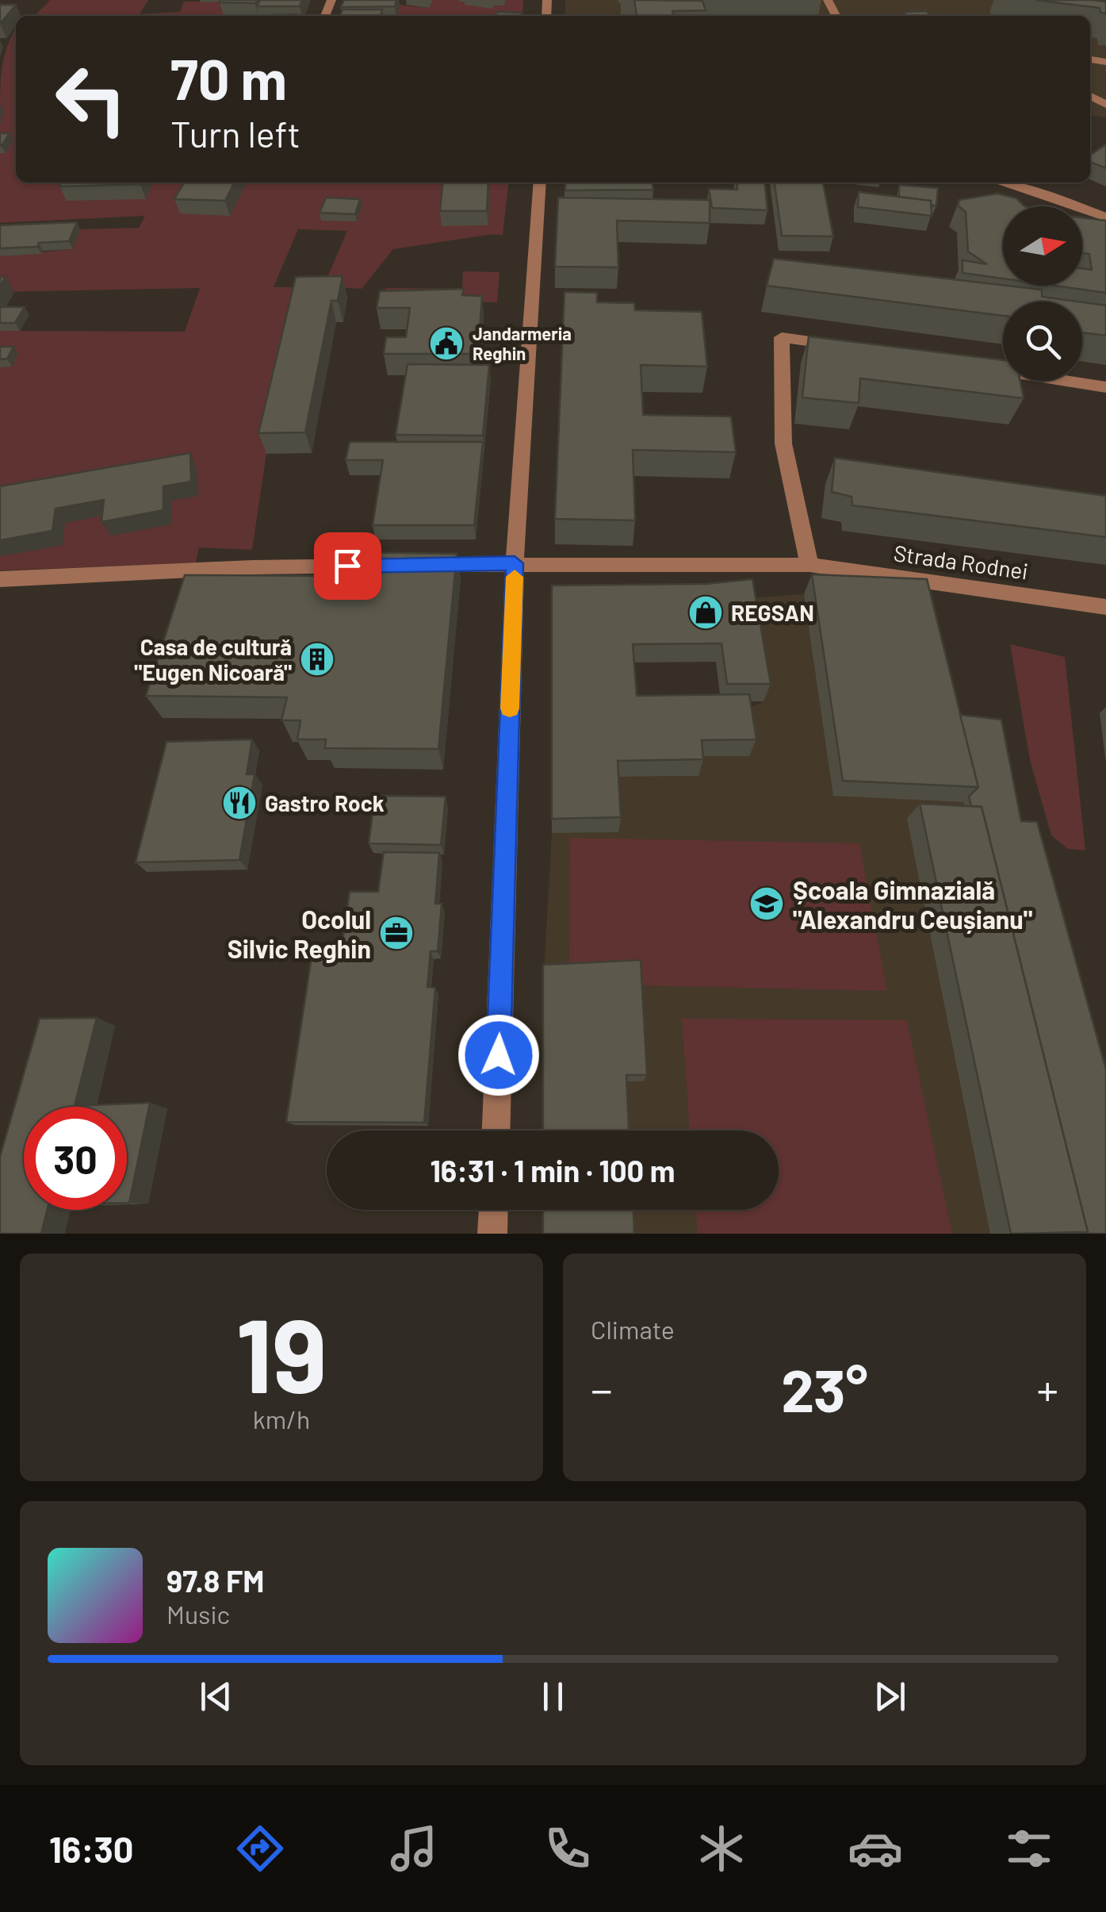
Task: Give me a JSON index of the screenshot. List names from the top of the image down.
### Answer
{
  "streets": {
    "street": ["Strada Rodnei"]
  },
  "places": {
    "public building": ["Jandarmeria Reghin"],
    "shop": ["REGSAN"],
    "building": ["Casa de cultură \"Eugen Nicoară\""],
    "restaurant": ["Gastro Rock"],
    "school or university": ["Școala Gimnazială \"Alexandru Ceușianu\""],
    "office": ["Ocolul Silvic Reghin"]
  },
  "north": "right",
  "page": {
    "turn": ["70 m", "Turn left"],
    "limit": "30",
    "trip": "16:31 · 1 min · 100 m",
    "tile": [
      ["19", "km/h"],
      "Climate"
    ],
    "heat": ["−", "23°", "+"],
    "song": ["97.8 FM", "Music"],
    "tabs": "16:30"
  }
}
